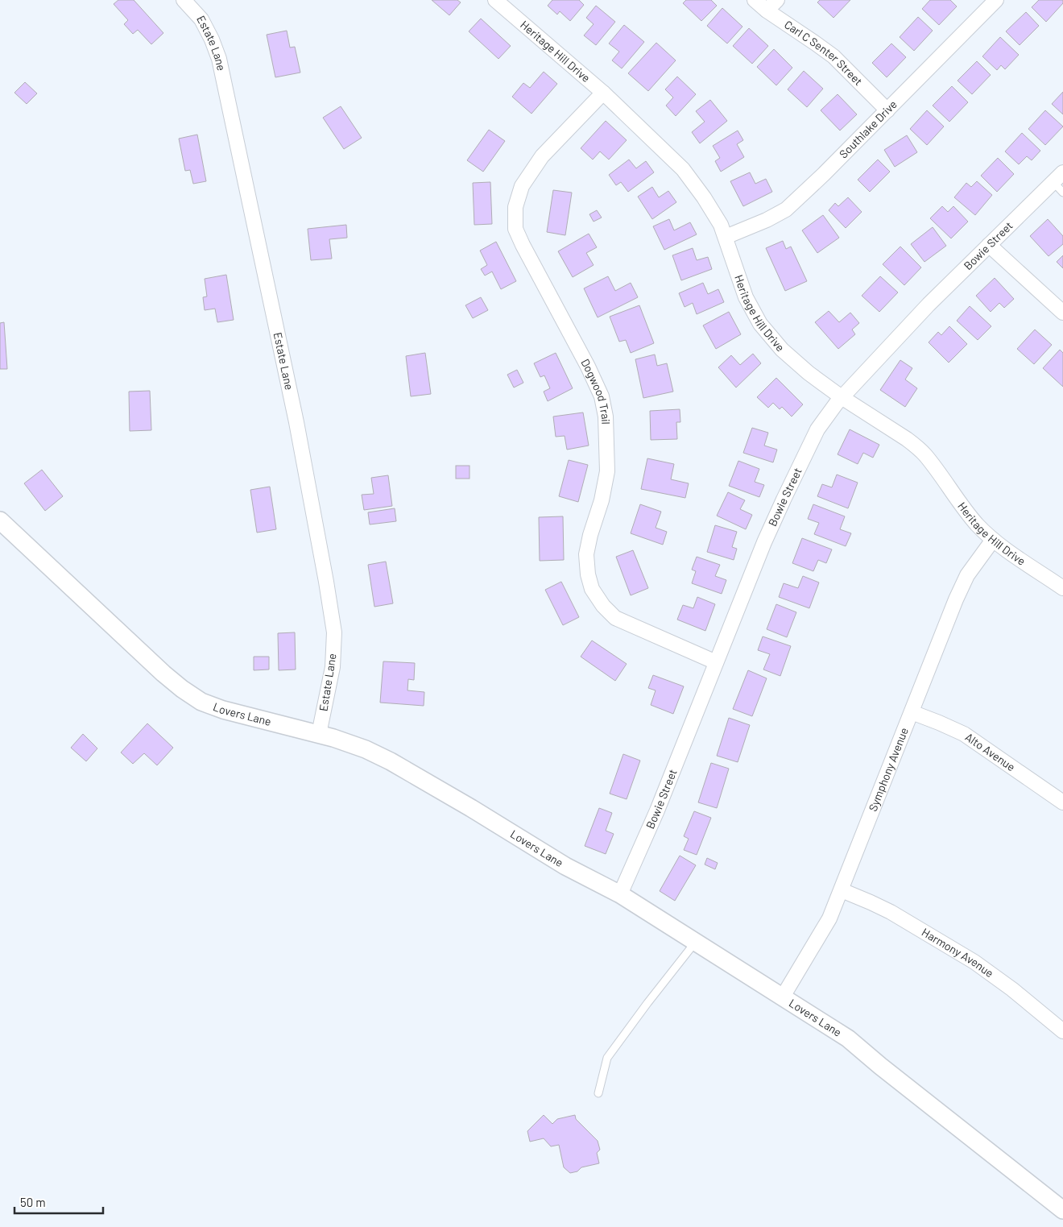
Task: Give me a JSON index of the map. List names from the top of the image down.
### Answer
{
  "streets": {
    "street": [
      "Estate Lane",
      "Heritage Hill Drive",
      "Carl C Senter Street",
      "Southlake Drive",
      "Bowie Street",
      "Dogwood Trail",
      "Lovers Lane",
      "Alto Avenue",
      "Symphony Avenue",
      "Harmony Avenue"
    ]
  },
  "crossings": [
    ["Estate Lane", "Lovers Lane"],
    ["Heritage Hill Drive", "Southlake Drive"],
    ["Heritage Hill Drive", "Bowie Street"],
    ["Heritage Hill Drive", "Dogwood Trail"],
    ["Heritage Hill Drive", "Symphony Avenue"],
    ["Carl C Senter Street", "Southlake Drive"],
    ["Bowie Street", "Dogwood Trail"],
    ["Bowie Street", "Lovers Lane"],
    ["Lovers Lane", "Symphony Avenue"],
    ["Alto Avenue", "Symphony Avenue"],
    ["Symphony Avenue", "Harmony Avenue"]
  ],
  "scale_bar": "50 m"
}
